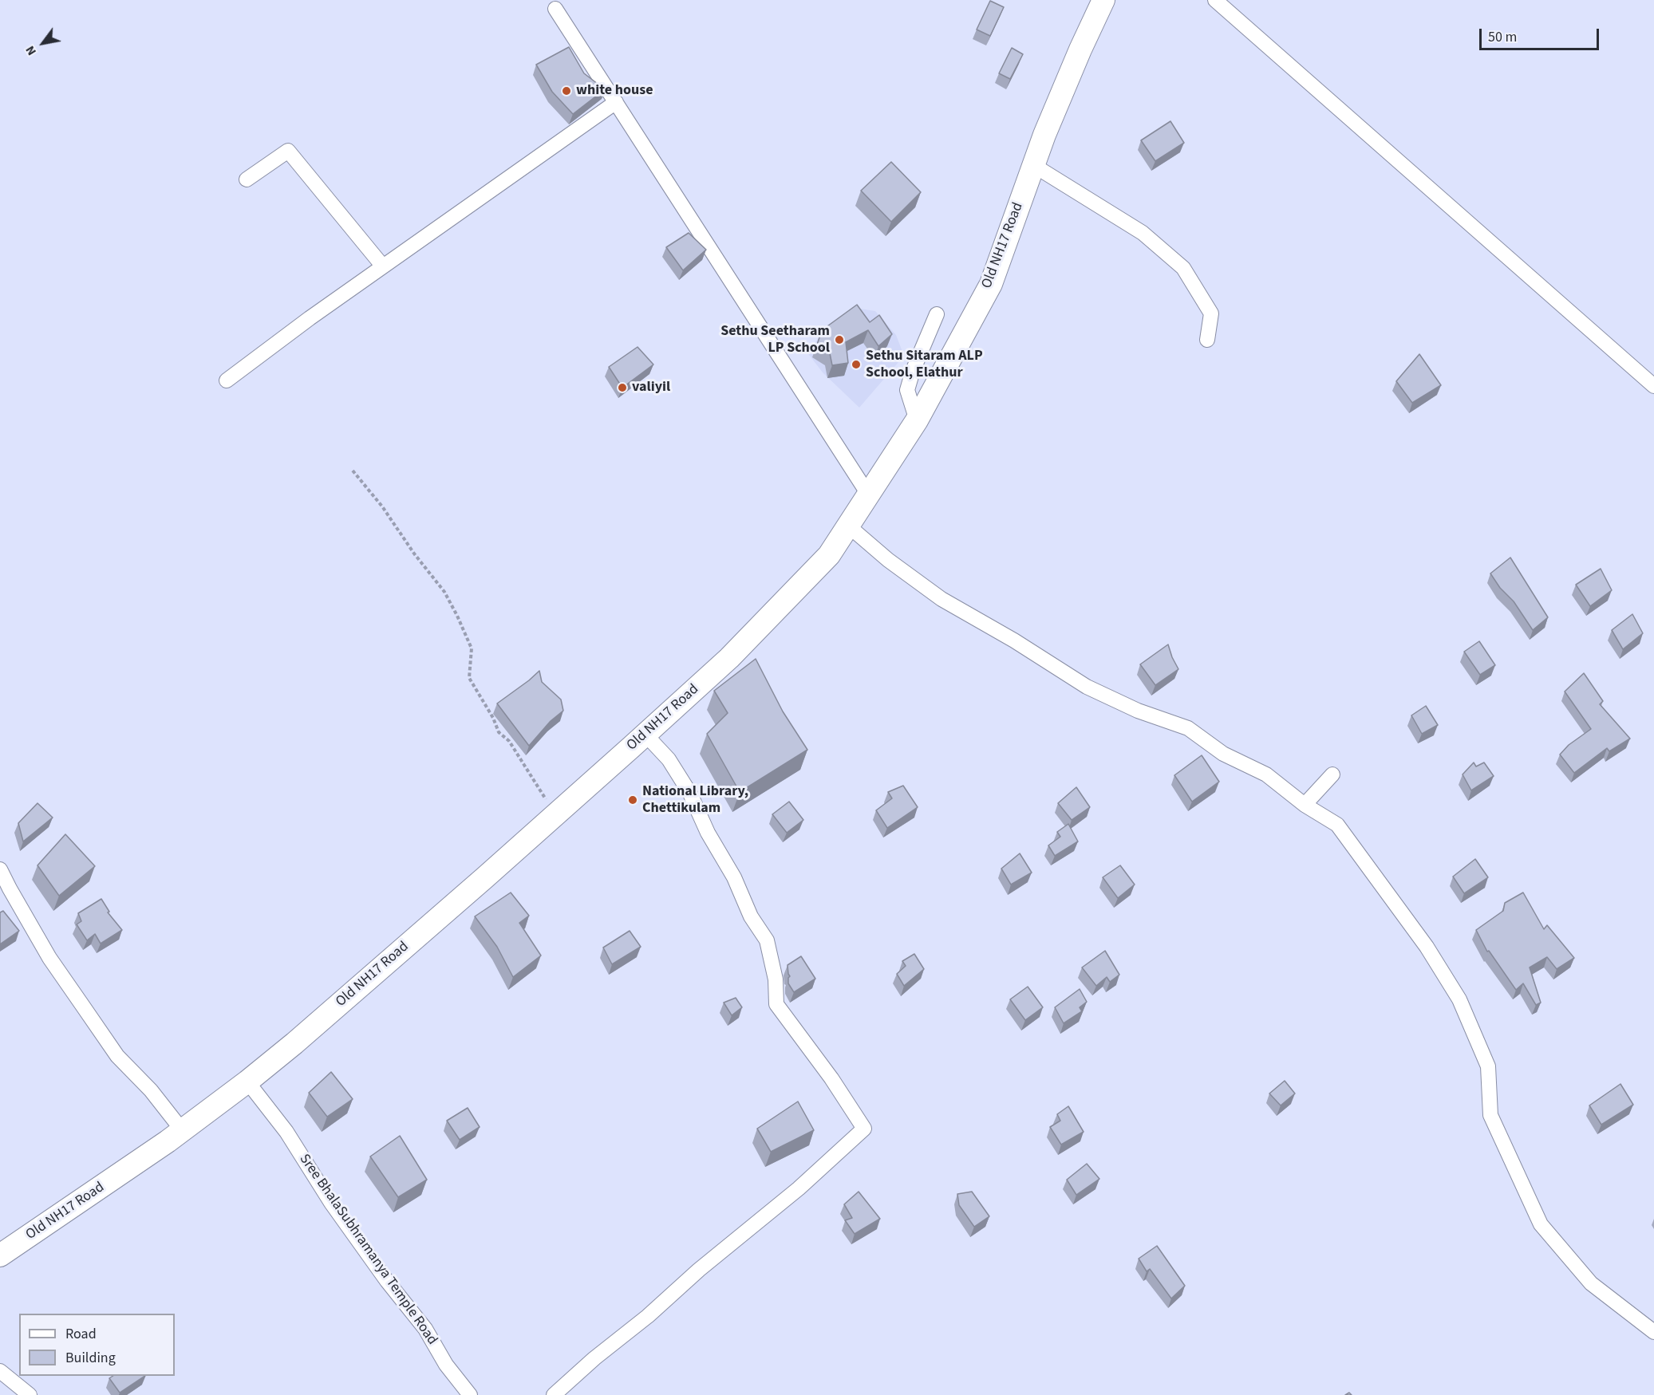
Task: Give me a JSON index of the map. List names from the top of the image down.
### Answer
{
  "streets": {
    "main road": ["Old NH17 Road"],
    "street": ["Sree BhalaSubhramanya Temple Road"]
  },
  "crossings": [
    ["Old NH17 Road", "Sree BhalaSubhramanya Temple Road"]
  ],
  "places": [
    "white house",
    "Sethu Seetharam LP School",
    "Sethu Sitaram ALP School, Elathur",
    "valiyil",
    "National Library, Chettikulam"
  ],
  "legend": ["Road", "Building"],
  "scale_bar": "50 m",
  "north": "bottom left"
}
